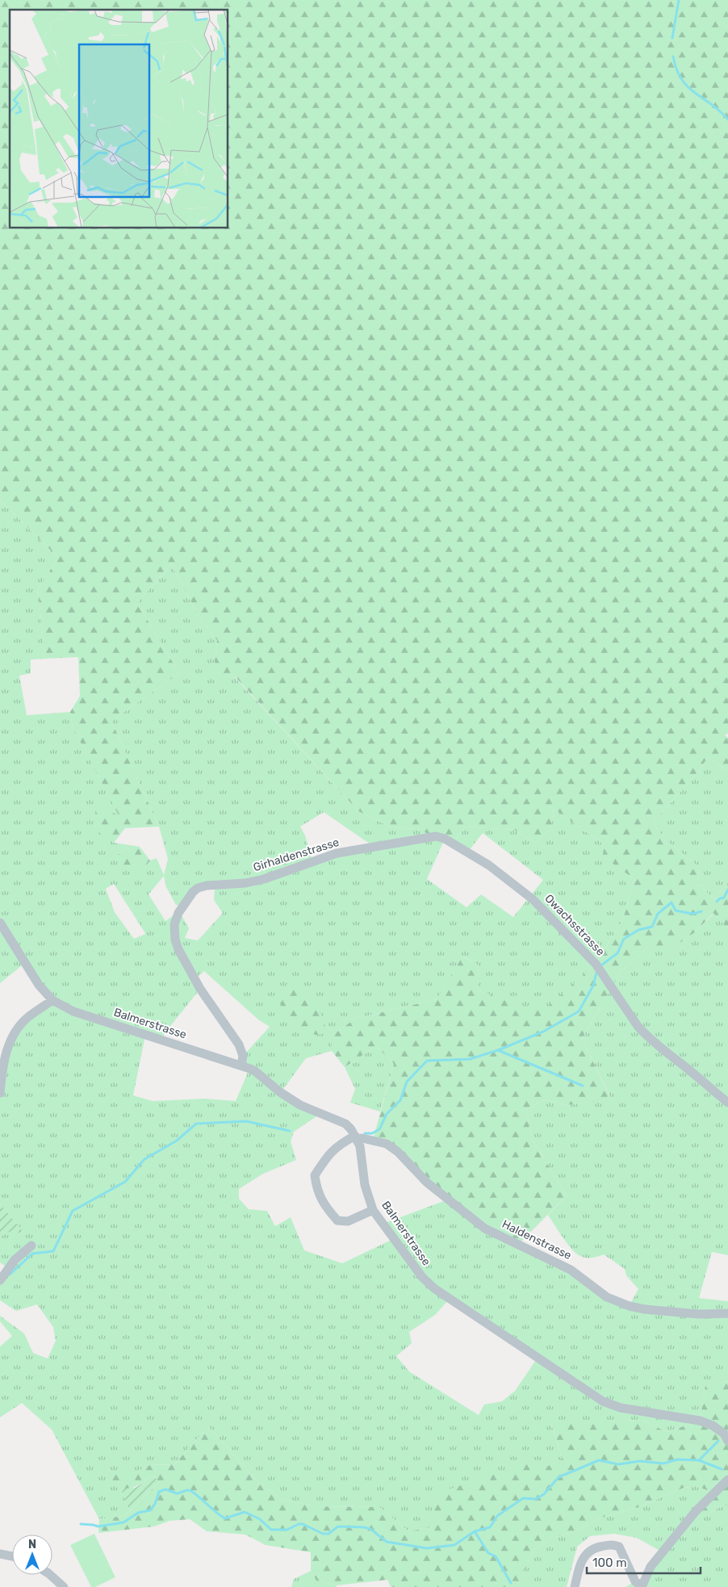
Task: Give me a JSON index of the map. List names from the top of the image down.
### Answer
{
  "streets": {
    "street": [
      "Girhaldenstrasse",
      "Owachsstrasse",
      "Balmerstrasse",
      "Haldenstrasse"
    ]
  },
  "crossings": [
    ["Girhaldenstrasse", "Owachsstrasse"],
    ["Girhaldenstrasse", "Balmerstrasse"],
    ["Balmerstrasse", "Haldenstrasse"]
  ],
  "scale_bar": "100 m",
  "north": "top"
}
